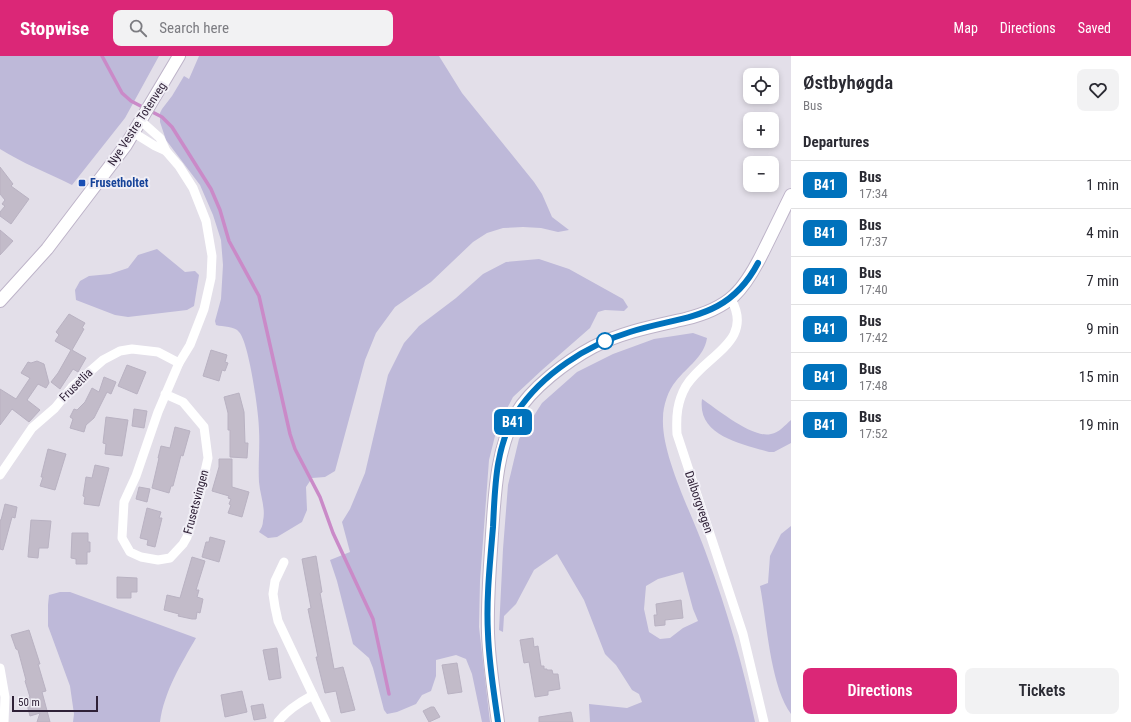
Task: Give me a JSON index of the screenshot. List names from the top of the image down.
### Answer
{
  "streets": {
    "street": [
      "Nye Vestre Totenveg",
      "Frusetlia",
      "Frusetsvingen",
      "Dalborgvegen"
    ]
  },
  "crossings": [
    ["Frusetlia", "Frusetsvingen"]
  ],
  "places": {
    "transit": ["Frusetholtet"]
  },
  "lines": ["bus line B41"],
  "scale_bar": "50 m",
  "page": {
    "header": "Stopwise",
    "search": "Search here",
    "nav": ["Map", "Directions", "Saved"],
    "on_map": "B41",
    "heading": [
      ["Østbyhøgda", "Bus"],
      "Departures"
    ],
    "map_buttons": ["+", "−"],
    "list": [
      {
        "mark": "B41",
        "name": "Bus",
        "note": "17:34",
        "value": "1 min"
      },
      {
        "mark": "B41",
        "name": "Bus",
        "note": "17:37",
        "value": "4 min"
      },
      {
        "mark": "B41",
        "name": "Bus",
        "note": "17:40",
        "value": "7 min"
      },
      {
        "mark": "B41",
        "name": "Bus",
        "note": "17:42",
        "value": "9 min"
      },
      {
        "mark": "B41",
        "name": "Bus",
        "note": "17:48",
        "value": "15 min"
      },
      {
        "mark": "B41",
        "name": "Bus",
        "note": "17:52",
        "value": "19 min"
      }
    ],
    "buttons": ["Directions", "Tickets"],
    "scale": "50 m"
  }
}
